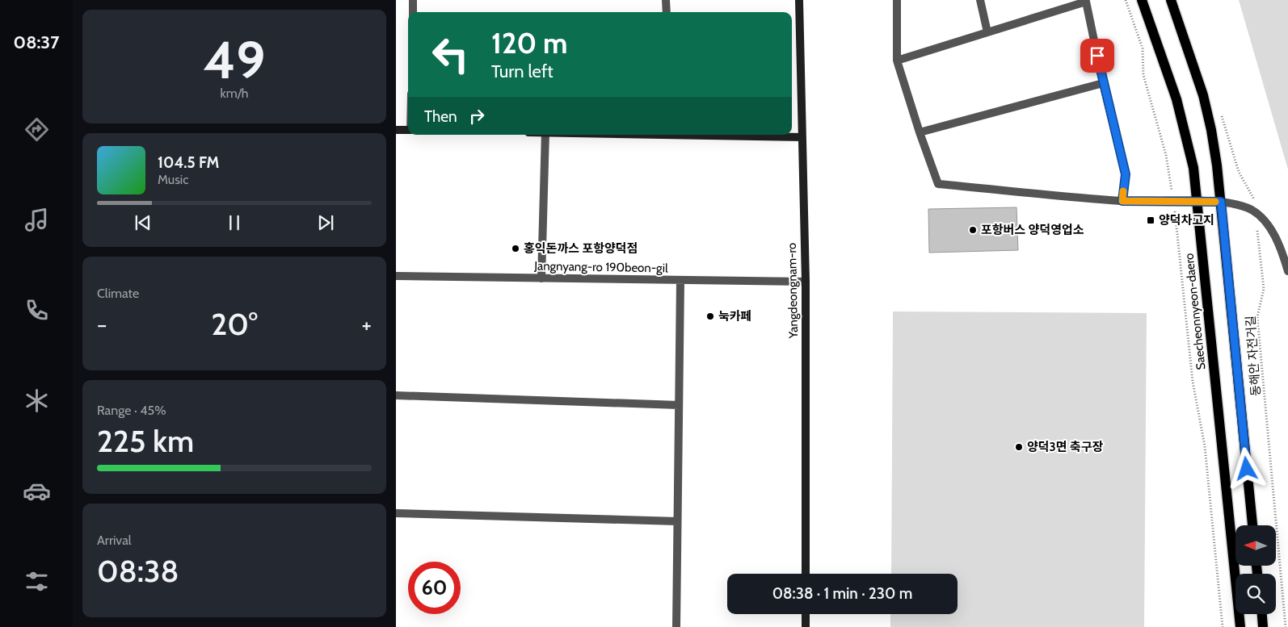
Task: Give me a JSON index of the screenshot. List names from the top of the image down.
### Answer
{
  "streets": {
    "main road": ["Saecheonnyeon-daero"],
    "street": ["Jangnyang-ro 190beon-gil", "Yangdeongnam-ro"],
    "path": ["동해안 자전거길"]
  },
  "crossings": [
    ["Jangnyang-ro 190beon-gil", "Yangdeongnam-ro"]
  ],
  "places": {
    "transit": ["양덕차고지"],
    "other": [
      "포항버스 양덕영업소",
      "홍익돈까스 포항양덕점",
      "눅카페",
      "양덕3면 축구장"
    ]
  },
  "north": "left",
  "page": {
    "tabs": "08:37",
    "tile": [
      ["49", "km/h"],
      "Climate",
      ["Range · 45%", "225 km"],
      ["Arrival", "08:38"]
    ],
    "turn": ["120 m", "Turn left"],
    "then": "Then",
    "song": ["104.5 FM", "Music"],
    "heat": ["−", "20°", "+"],
    "limit": "60",
    "trip": "08:38 · 1 min · 230 m"
  }
}
